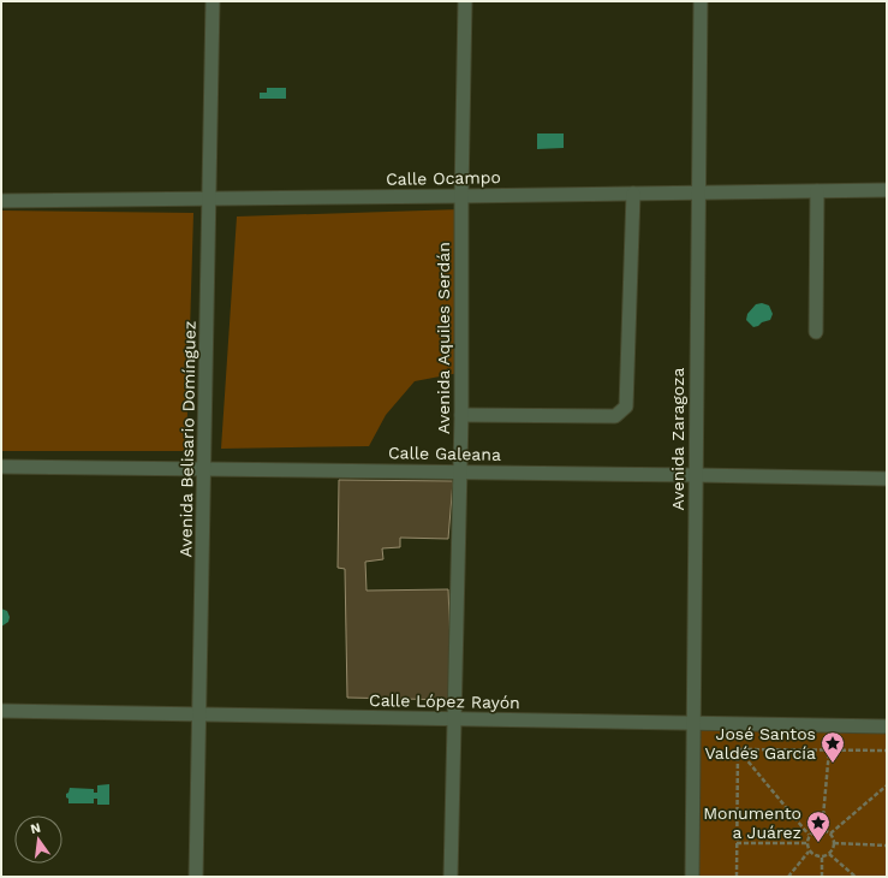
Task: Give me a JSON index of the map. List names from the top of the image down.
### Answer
{
  "streets": {
    "street": [
      "Calle Ocampo",
      "Avenida Aquiles Serdán",
      "Avenida Belisario Domínguez",
      "Avenida Zaragoza",
      "Calle Galeana",
      "Calle López Rayón"
    ]
  },
  "crossings": [
    ["Calle Ocampo", "Avenida Aquiles Serdán"],
    ["Calle Ocampo", "Avenida Belisario Domínguez"],
    ["Calle Ocampo", "Avenida Zaragoza"],
    ["Avenida Aquiles Serdán", "Calle Galeana"],
    ["Avenida Aquiles Serdán", "Calle López Rayón"],
    ["Avenida Belisario Domínguez", "Calle Galeana"],
    ["Avenida Belisario Domínguez", "Calle López Rayón"],
    ["Avenida Zaragoza", "Calle Galeana"],
    ["Avenida Zaragoza", "Calle López Rayón"]
  ],
  "places": {
    "place": ["José Santos Valdés García", "Monumento a Juárez"]
  },
  "north": "top"
}
